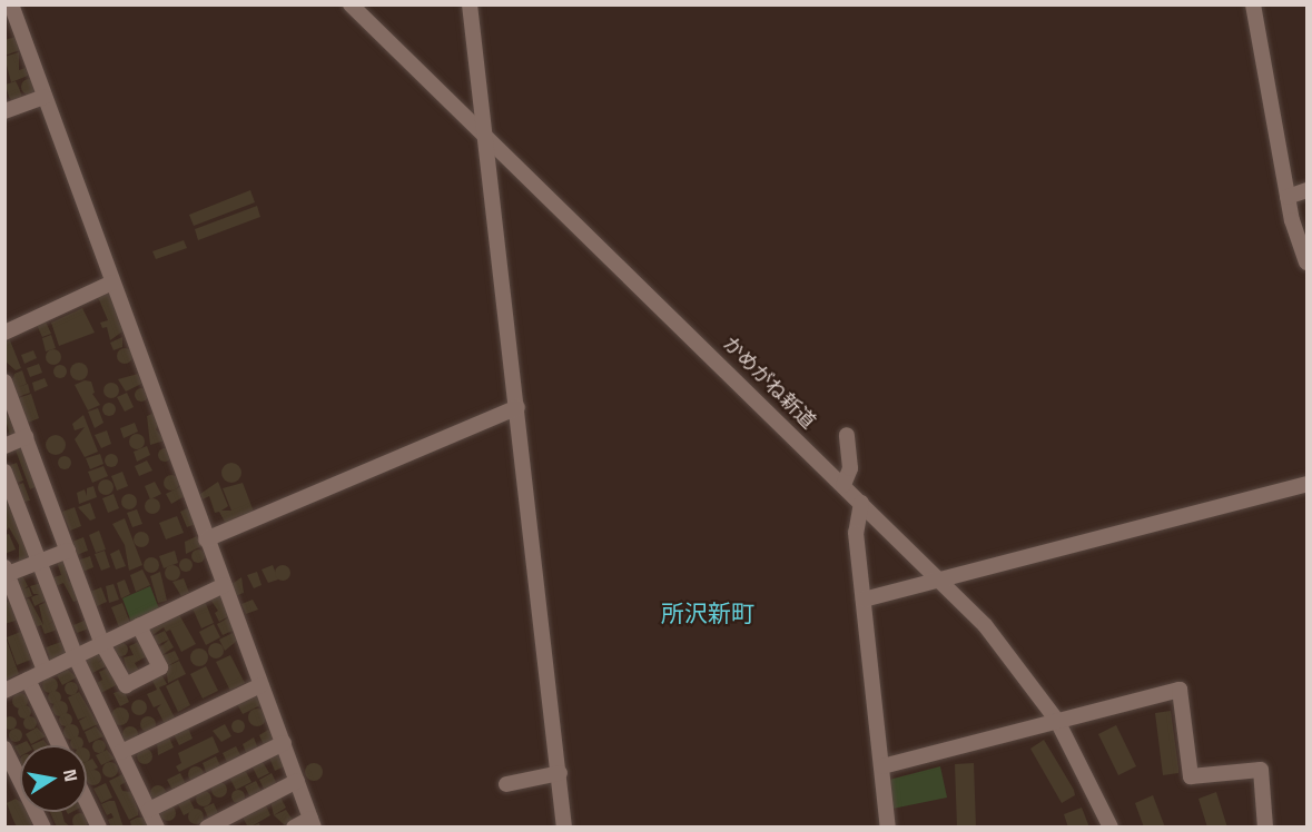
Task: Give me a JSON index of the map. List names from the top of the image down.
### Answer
{
  "streets": {
    "street": ["かめがね新道"]
  },
  "districts": ["所沢新町"],
  "north": "right"
}
